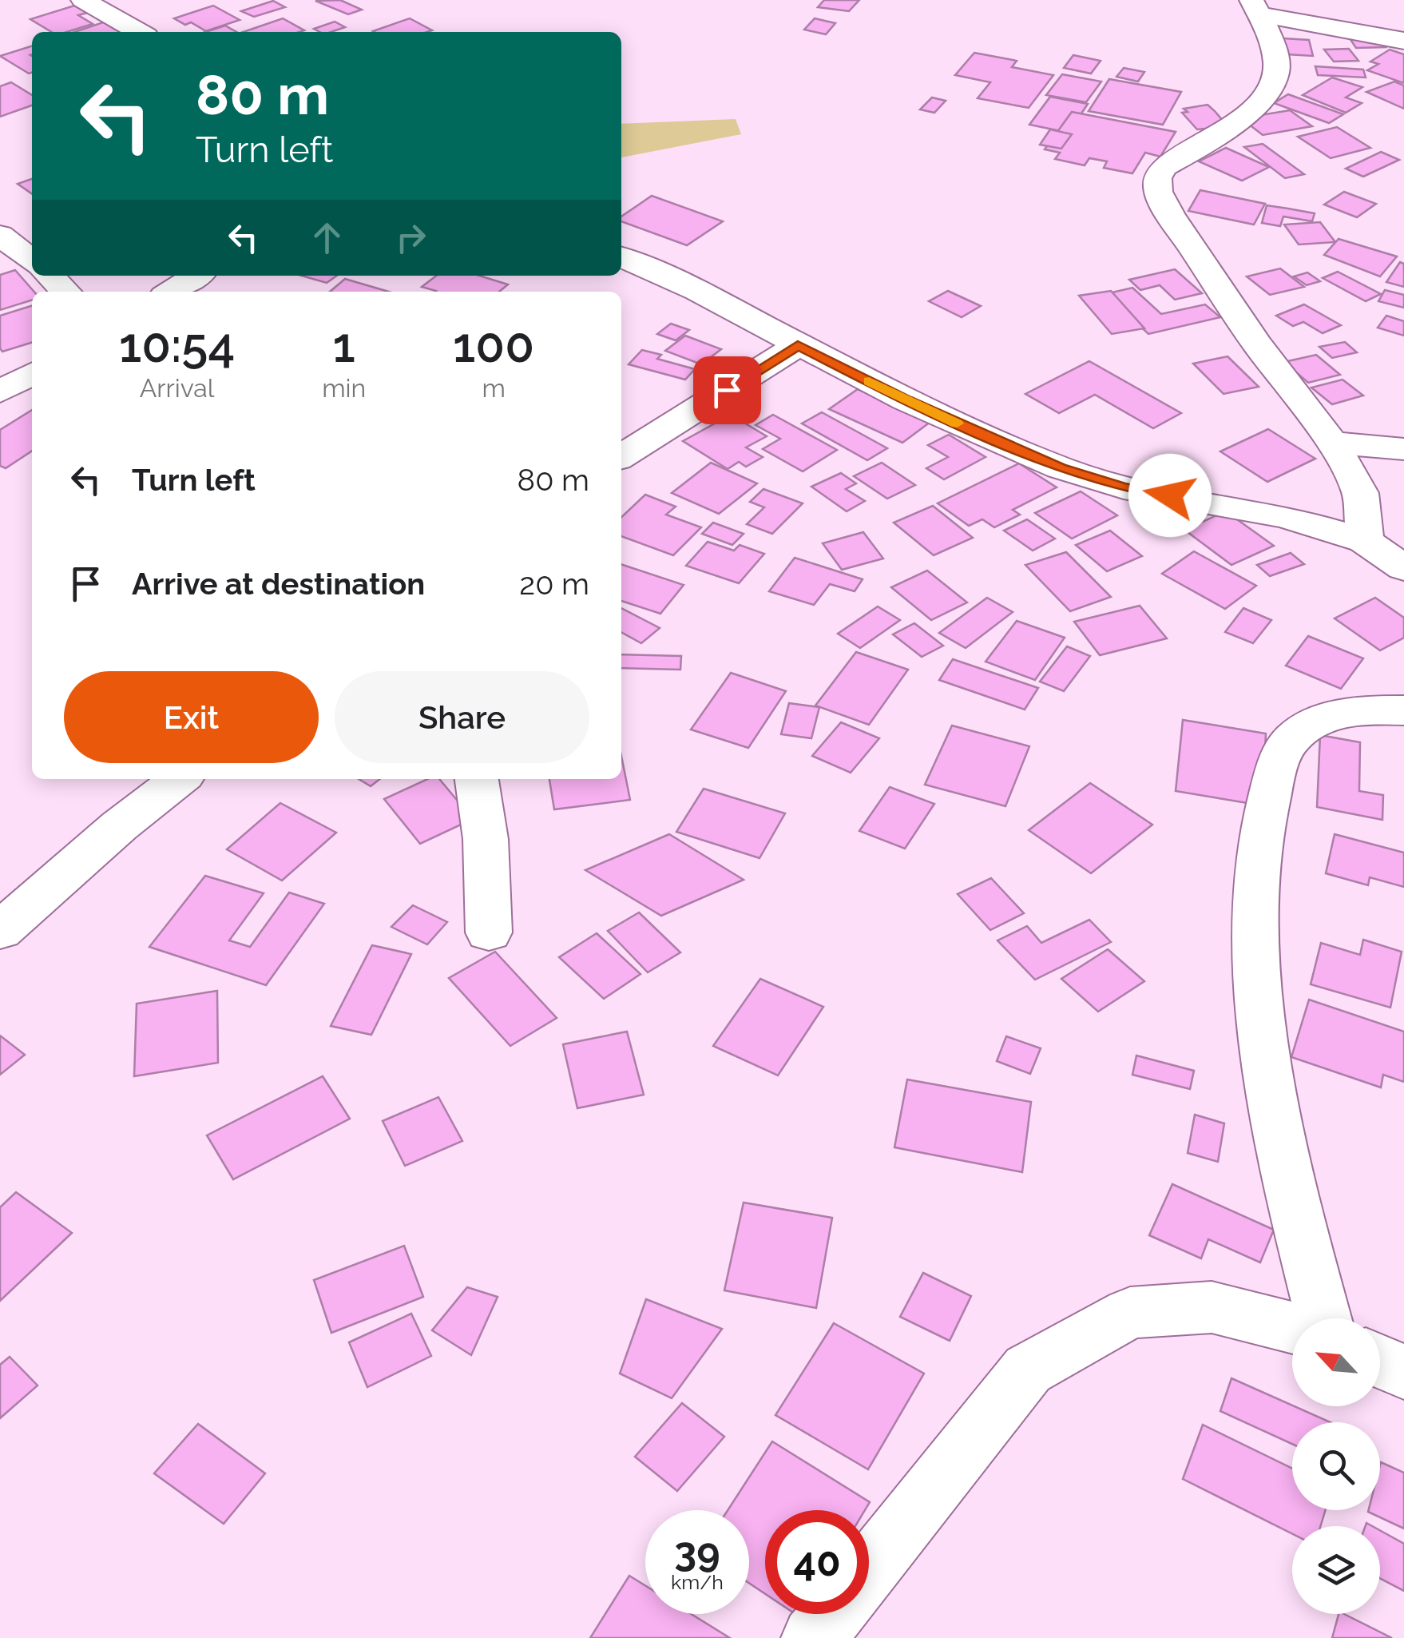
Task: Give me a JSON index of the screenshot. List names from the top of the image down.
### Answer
{
  "north": "top left",
  "page": {
    "turn": ["80 m", "Turn left"],
    "eta": [
      "10:54",
      "Arrival",
      "1",
      "min",
      "100",
      "m"
    ],
    "list": [
      {
        "name": "Turn left",
        "value": "80 m"
      },
      {
        "name": "Arrive at destination",
        "value": "20 m"
      }
    ],
    "buttons": ["Exit", "Share"],
    "speed": "39 km/h",
    "limit": "40"
  }
}
